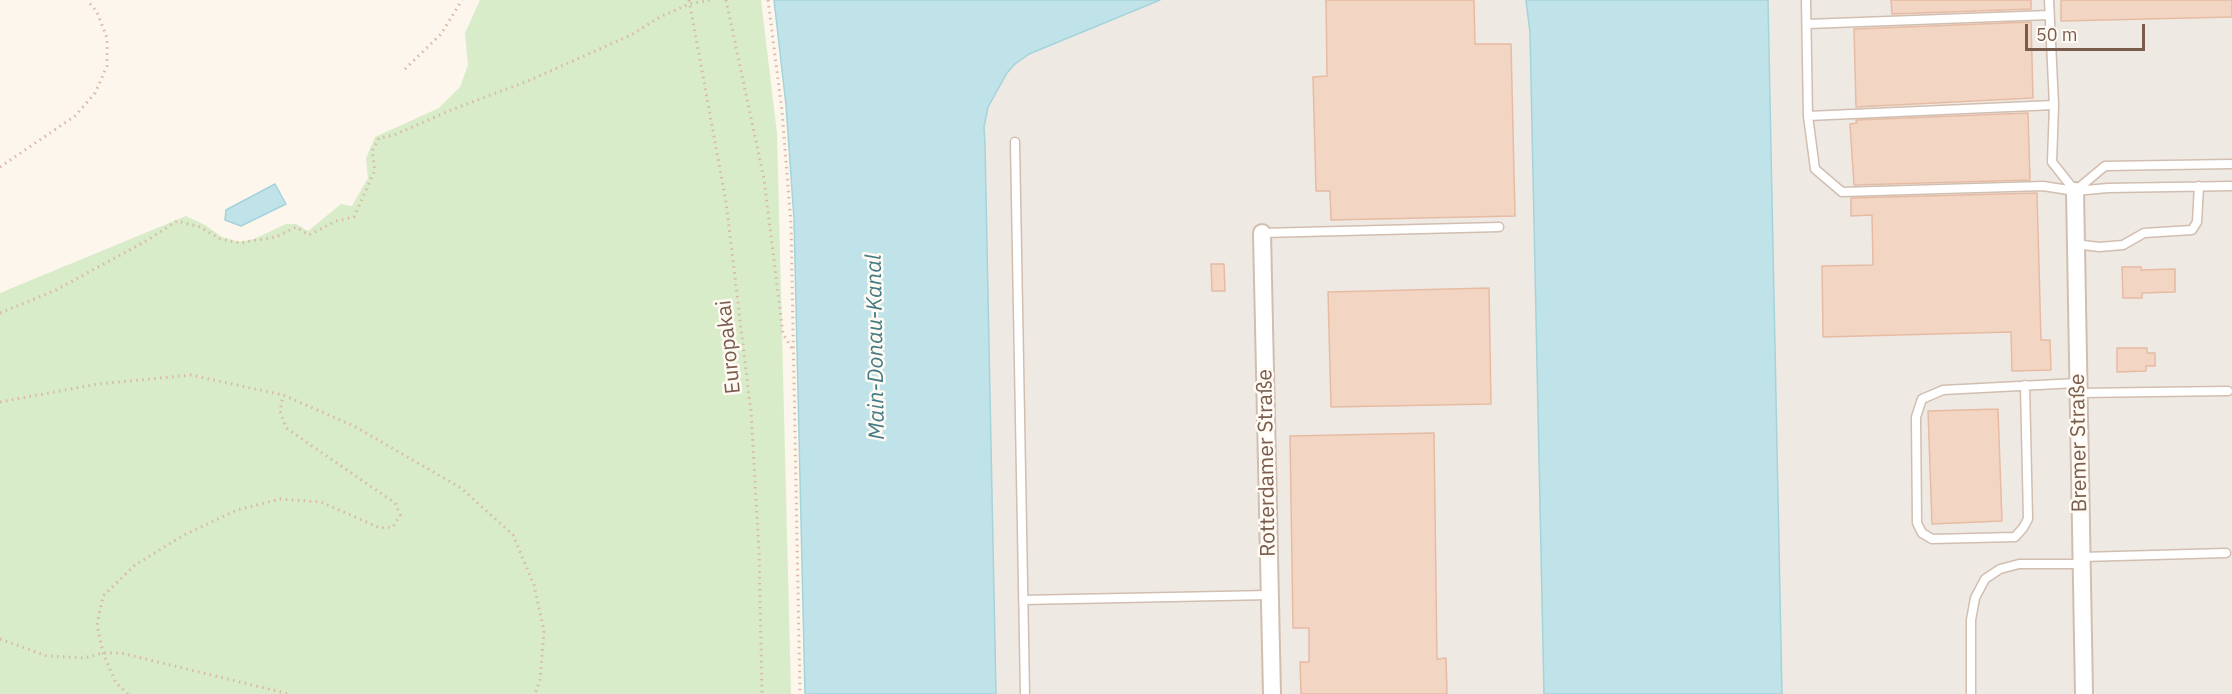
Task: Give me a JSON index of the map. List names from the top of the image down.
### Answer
{
  "streets": {
    "street": ["Bremer Straße", "Rotterdamer Straße"],
    "path": ["Europakai"]
  },
  "water": ["Main-Donau-Kanal"],
  "scale_bar": "50 m"
}
